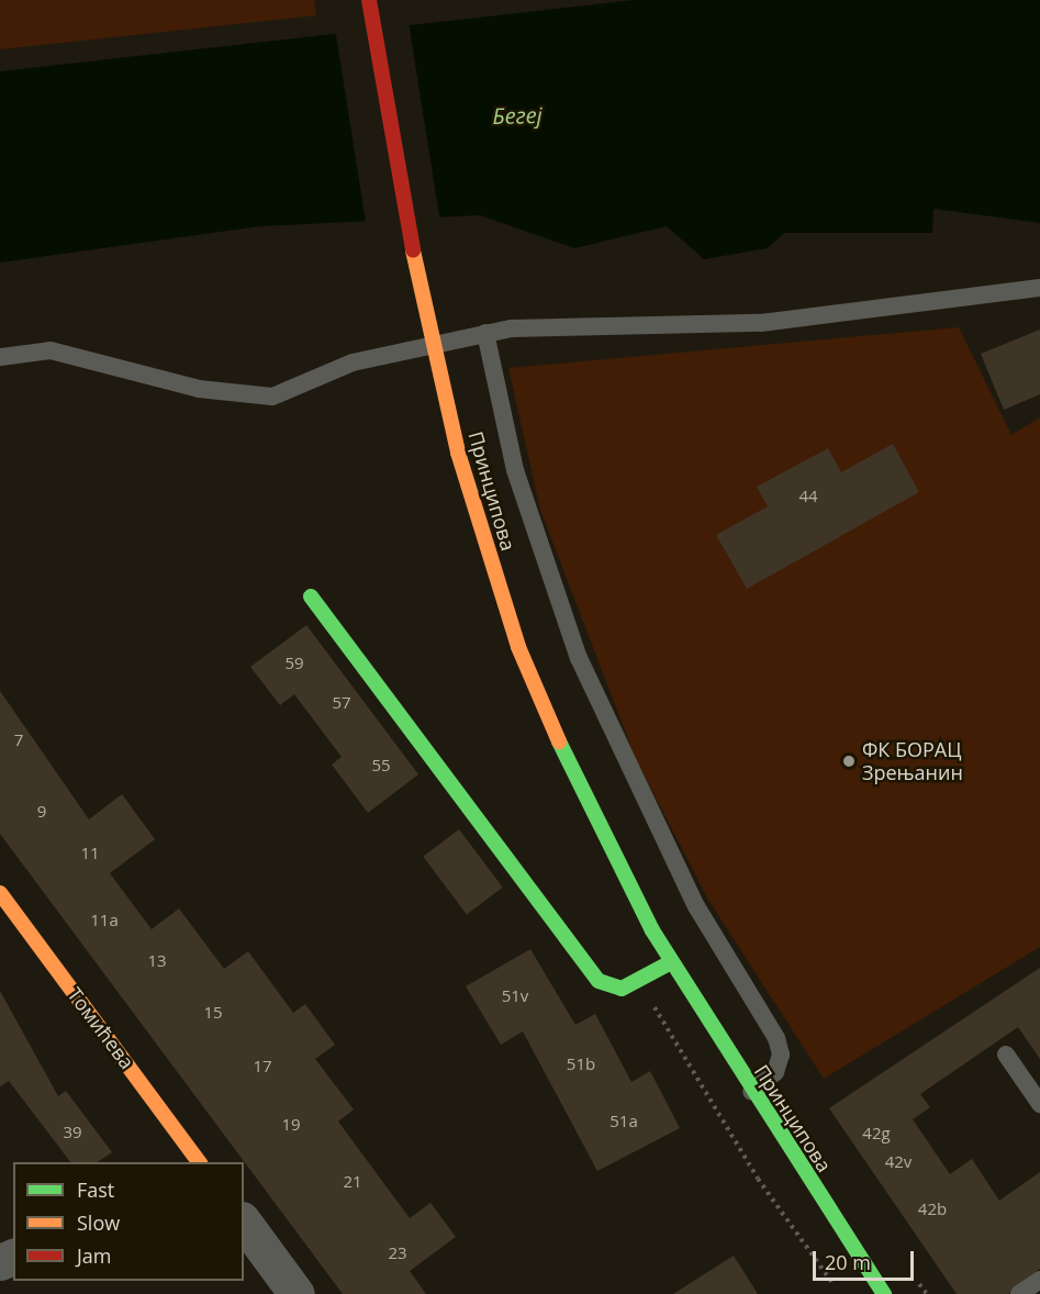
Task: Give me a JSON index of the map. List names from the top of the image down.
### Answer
{
  "streets": {
    "street": ["Принципова", "Томићева"]
  },
  "water": ["Бегеј"],
  "places": ["ФК БОРАЦ Зрењанин"],
  "house_numbers": [
    "44",
    "59",
    "57",
    "7",
    "55",
    "9",
    "11",
    "11a",
    "13",
    "51v",
    "15",
    "51b",
    "17",
    "51a",
    "19",
    "39",
    "42g",
    "42v",
    "21",
    "42b",
    "23"
  ],
  "legend": ["Fast", "Slow", "Jam"],
  "scale_bar": "20 m"
}
